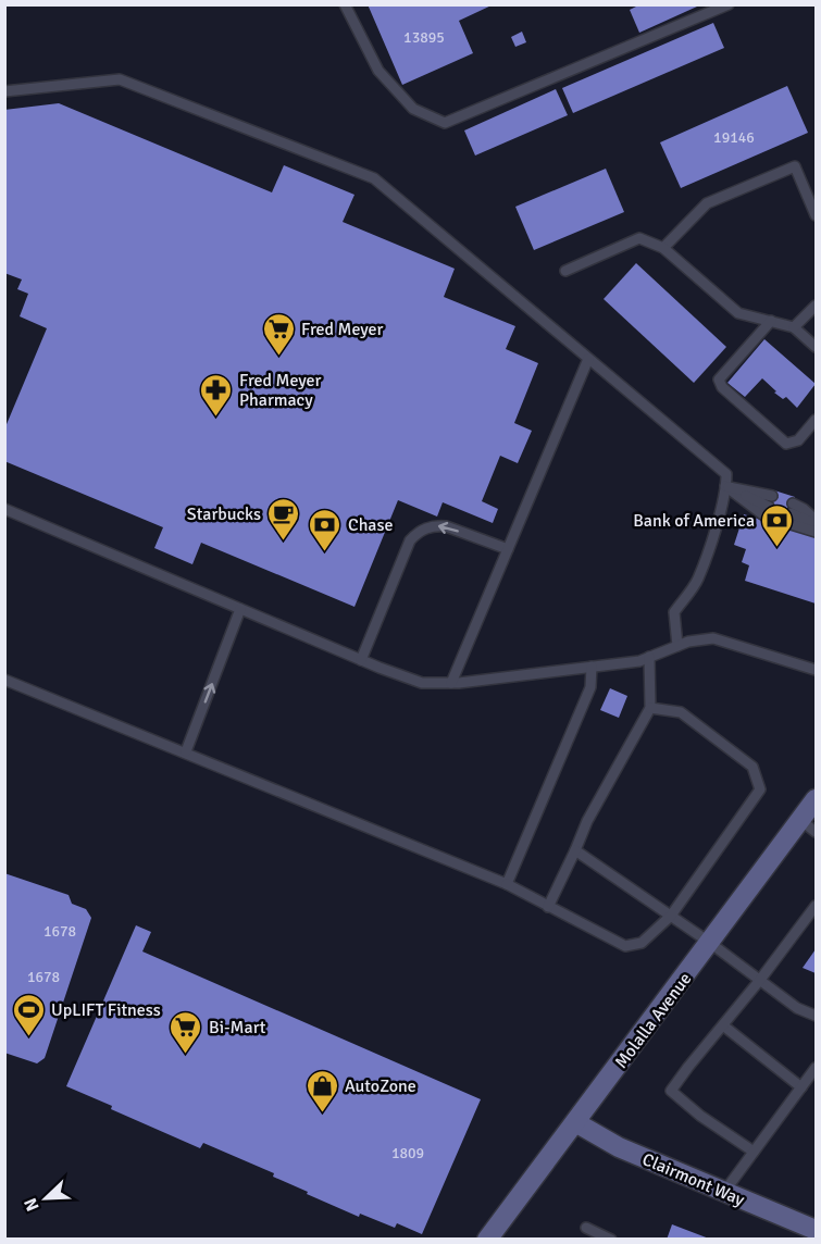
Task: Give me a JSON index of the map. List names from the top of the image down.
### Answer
{
  "streets": {
    "main road": ["Molalla Avenue", "Clairmont Way"]
  },
  "crossings": [
    ["Molalla Avenue", "Clairmont Way"]
  ],
  "places": {
    "supermarket": ["Fred Meyer", "Bi-Mart"],
    "pharmacy": ["Fred Meyer Pharmacy"],
    "cafe": ["Starbucks"],
    "bank": ["Bank of America", "Chase"],
    "sports": ["UpLIFT Fitness"],
    "shop": ["AutoZone"]
  },
  "house_numbers": [
    "13895",
    "19146",
    "1678",
    "1678",
    "1809"
  ],
  "north": "bottom left"
}
